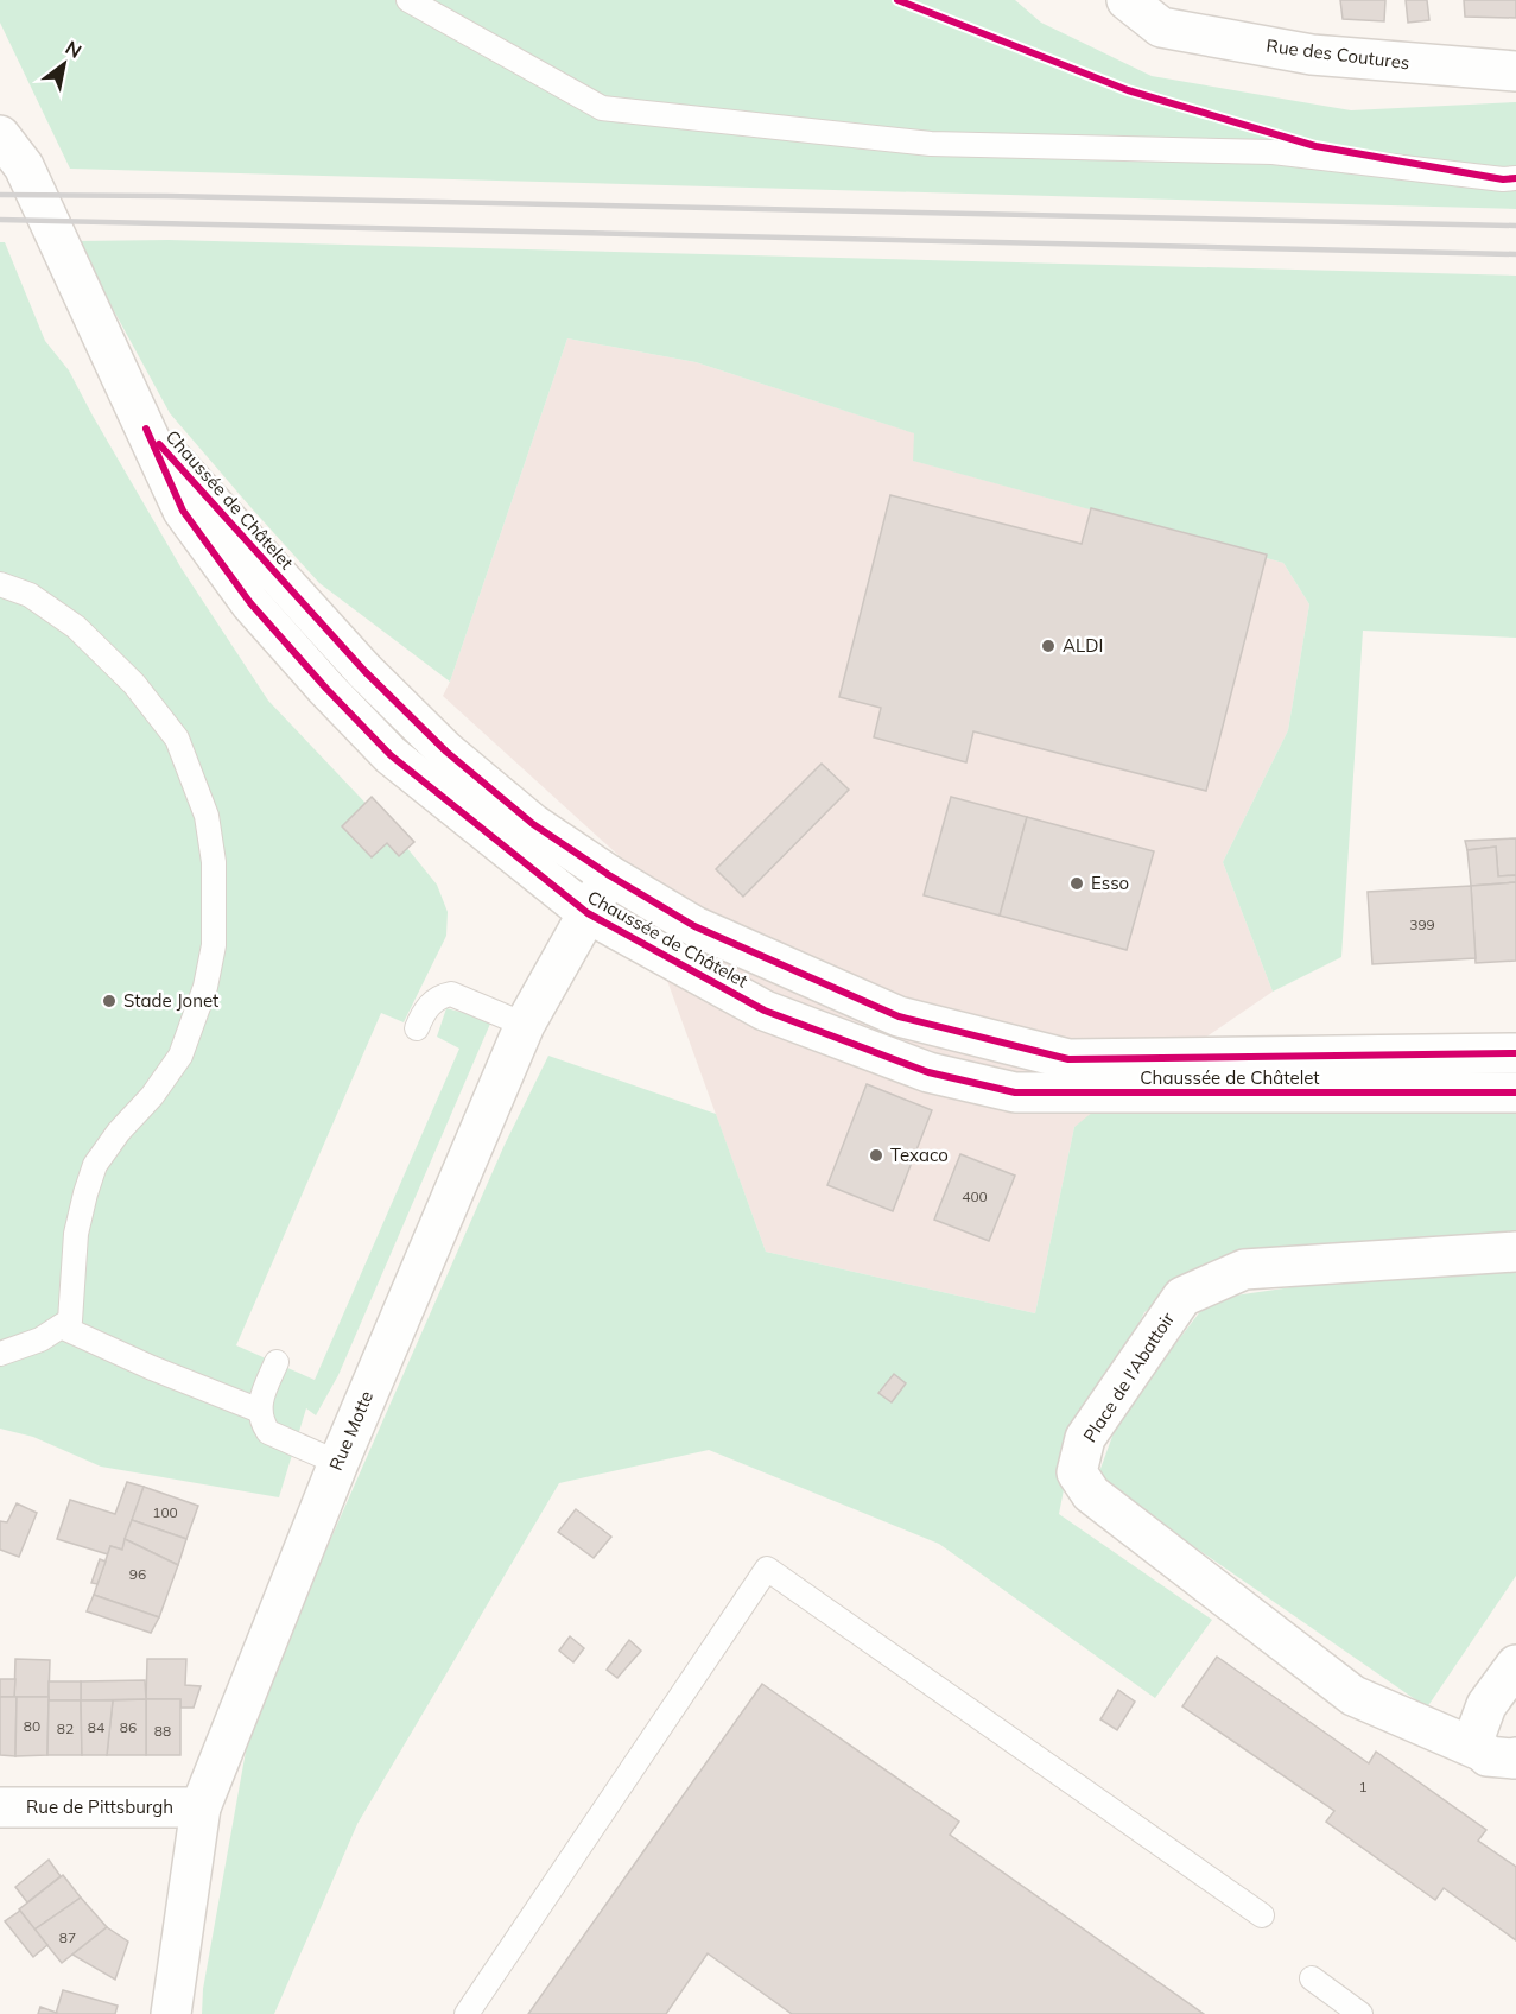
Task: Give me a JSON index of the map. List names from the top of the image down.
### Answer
{
  "streets": {
    "main road": [
      "Rue des Coutures",
      "Chaussée de Châtelet",
      "Place de l'Abattoir",
      "Rue Motte",
      "Rue de Pittsburgh"
    ]
  },
  "crossings": [
    ["Chaussée de Châtelet", "Rue Motte"],
    ["Rue Motte", "Rue de Pittsburgh"]
  ],
  "places": [
    "ALDI",
    "Esso",
    "Stade Jonet",
    "Texaco"
  ],
  "house_numbers": [
    "399",
    "400",
    "100",
    "96",
    "80",
    "84",
    "86",
    "82",
    "88",
    "1",
    "87"
  ],
  "north": "top right"
}
